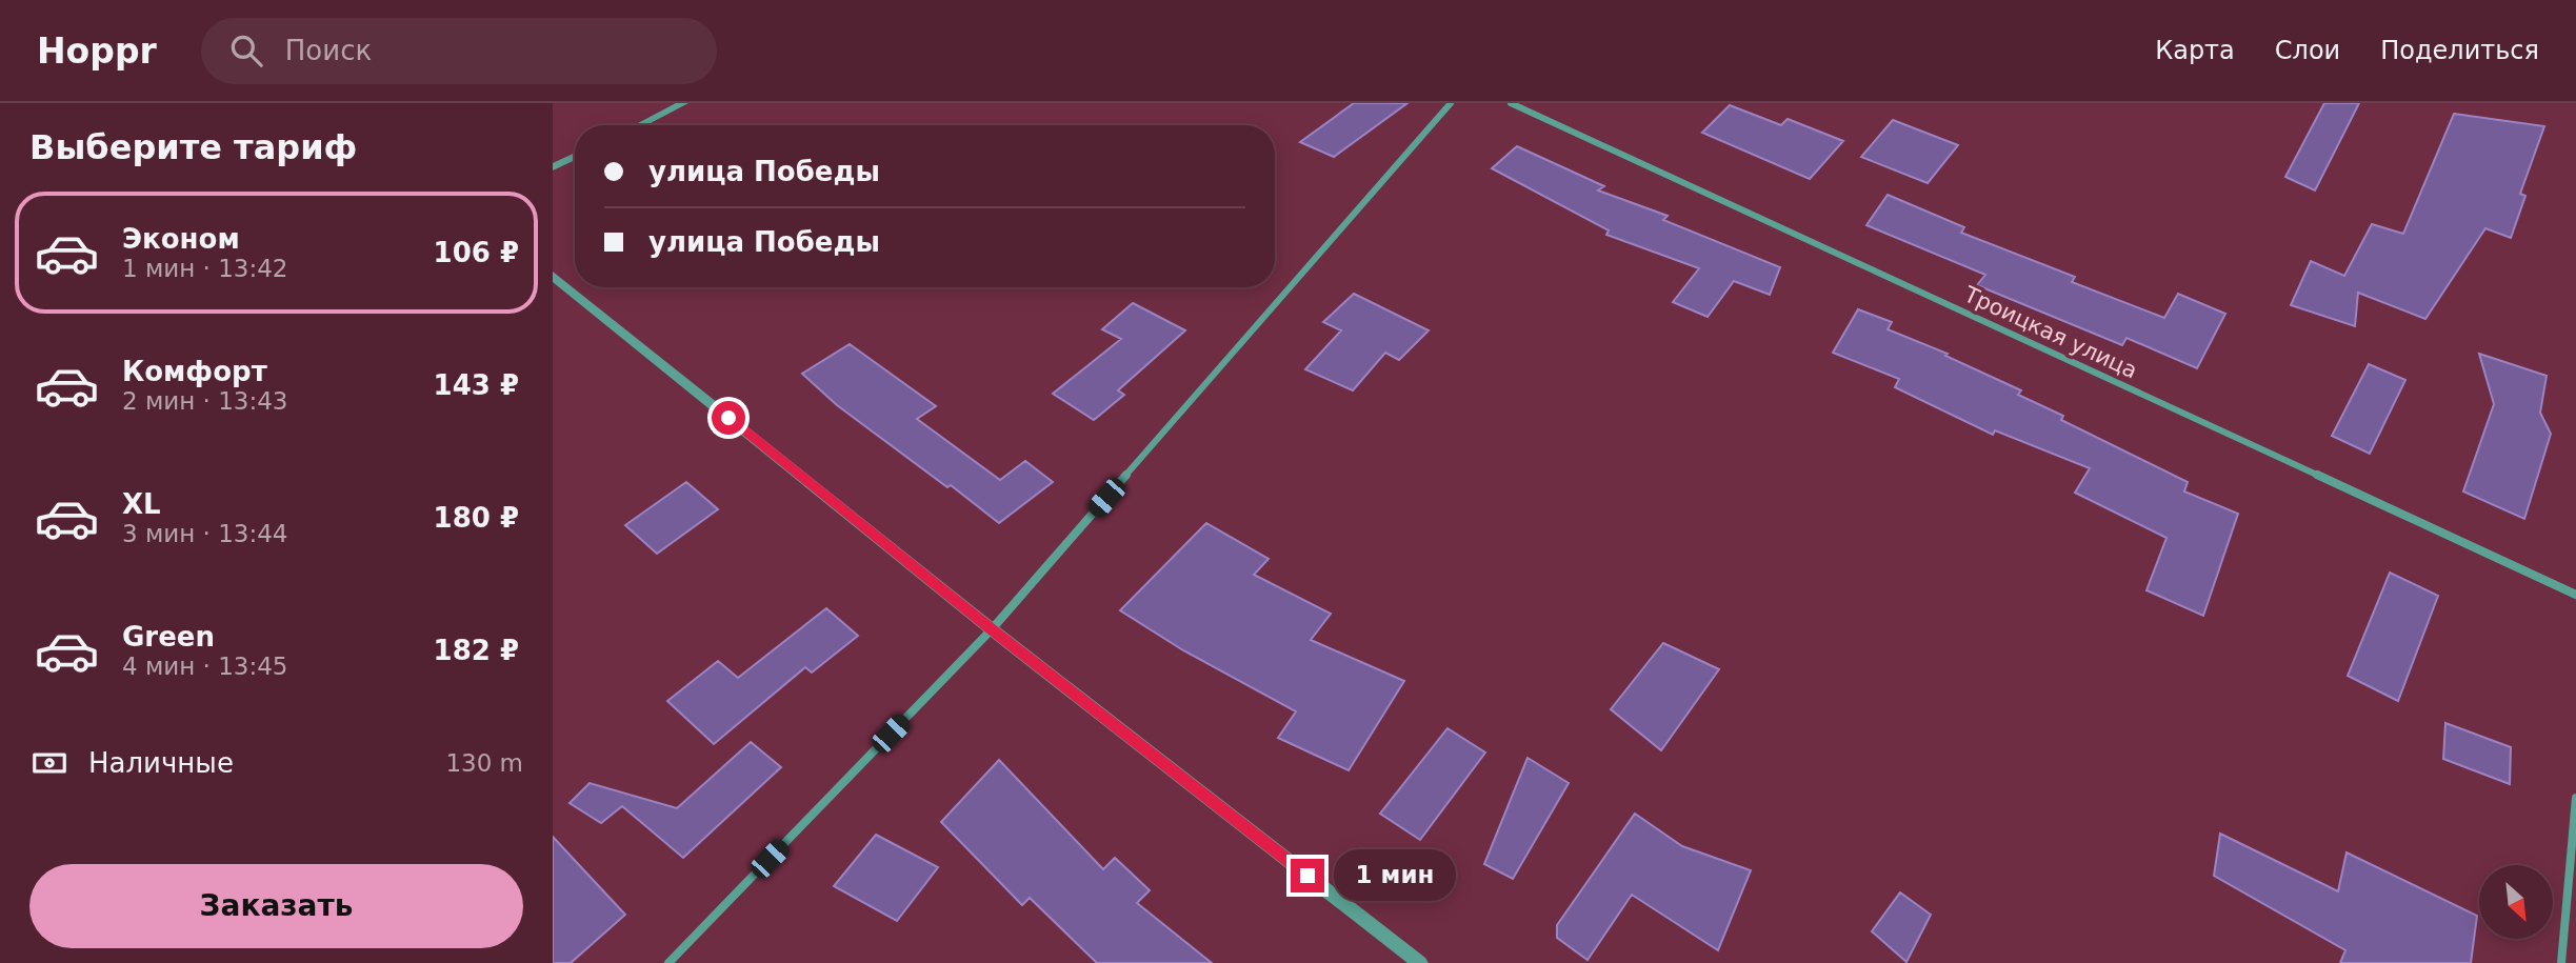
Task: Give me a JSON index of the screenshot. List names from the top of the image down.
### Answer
{
  "streets": {
    "street": ["Троицкая улица"]
  },
  "north": "bottom right",
  "page": {
    "header": "Hoppr",
    "search": "Поиск",
    "nav": ["Карта", "Слои", "Поделиться"],
    "heading": "Выберите тариф",
    "banner": ["улица Победы", "улица Победы"],
    "list": [
      {
        "name": "Эконом",
        "note": "1 мин · 13:42",
        "value": "106 ₽"
      },
      {
        "name": "Комфорт",
        "note": "2 мин · 13:43",
        "value": "143 ₽"
      },
      {
        "name": "XL",
        "note": "3 мин · 13:44",
        "value": "180 ₽"
      },
      {
        "name": "Green",
        "note": "4 мин · 13:45",
        "value": "182 ₽"
      }
    ],
    "pay": ["Наличные", "130 m"],
    "buttons": "Заказать",
    "bubble": "1 мин"
  }
}
